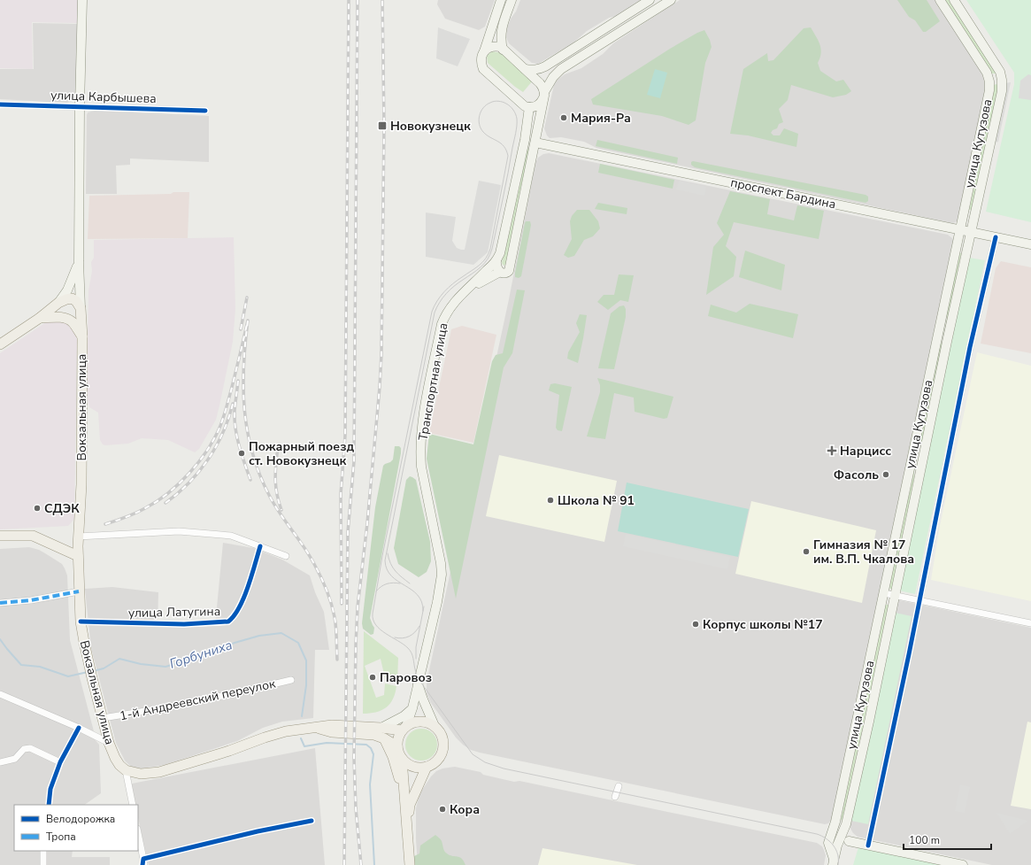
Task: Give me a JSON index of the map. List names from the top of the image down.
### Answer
{
  "streets": {
    "main road": [
      "улица Кутузова",
      "проспект Бардина",
      "Транспортная улица",
      "Вокзальная улица"
    ],
    "street": ["улица Карбышева", "улица Латугина", "1-й Андреевский переулок"]
  },
  "crossings": [
    ["улица Карбышева", "Вокзальная улица"],
    ["улица Кутузова", "проспект Бардина"],
    ["проспект Бардина", "Транспортная улица"],
    ["Вокзальная улица", "улица Латугина"],
    ["Вокзальная улица", "1-й Андреевский переулок"]
  ],
  "water": ["Горбуниха"],
  "places": {
    "other": [
      "Мария-Ра",
      "Пожарный поезд ст. Новокузнецк",
      "Фасоль",
      "Школа № 91",
      "СДЭК",
      "Гимназия № 17 им. В.П. Чкалова",
      "Корпус школы №17",
      "Паровоз",
      "Кора"
    ],
    "transit": ["Новокузнецк"],
    "health": ["Нарцисс"]
  },
  "legend": ["Велодорожка", "Тропа"],
  "scale_bar": "100 m"
}
